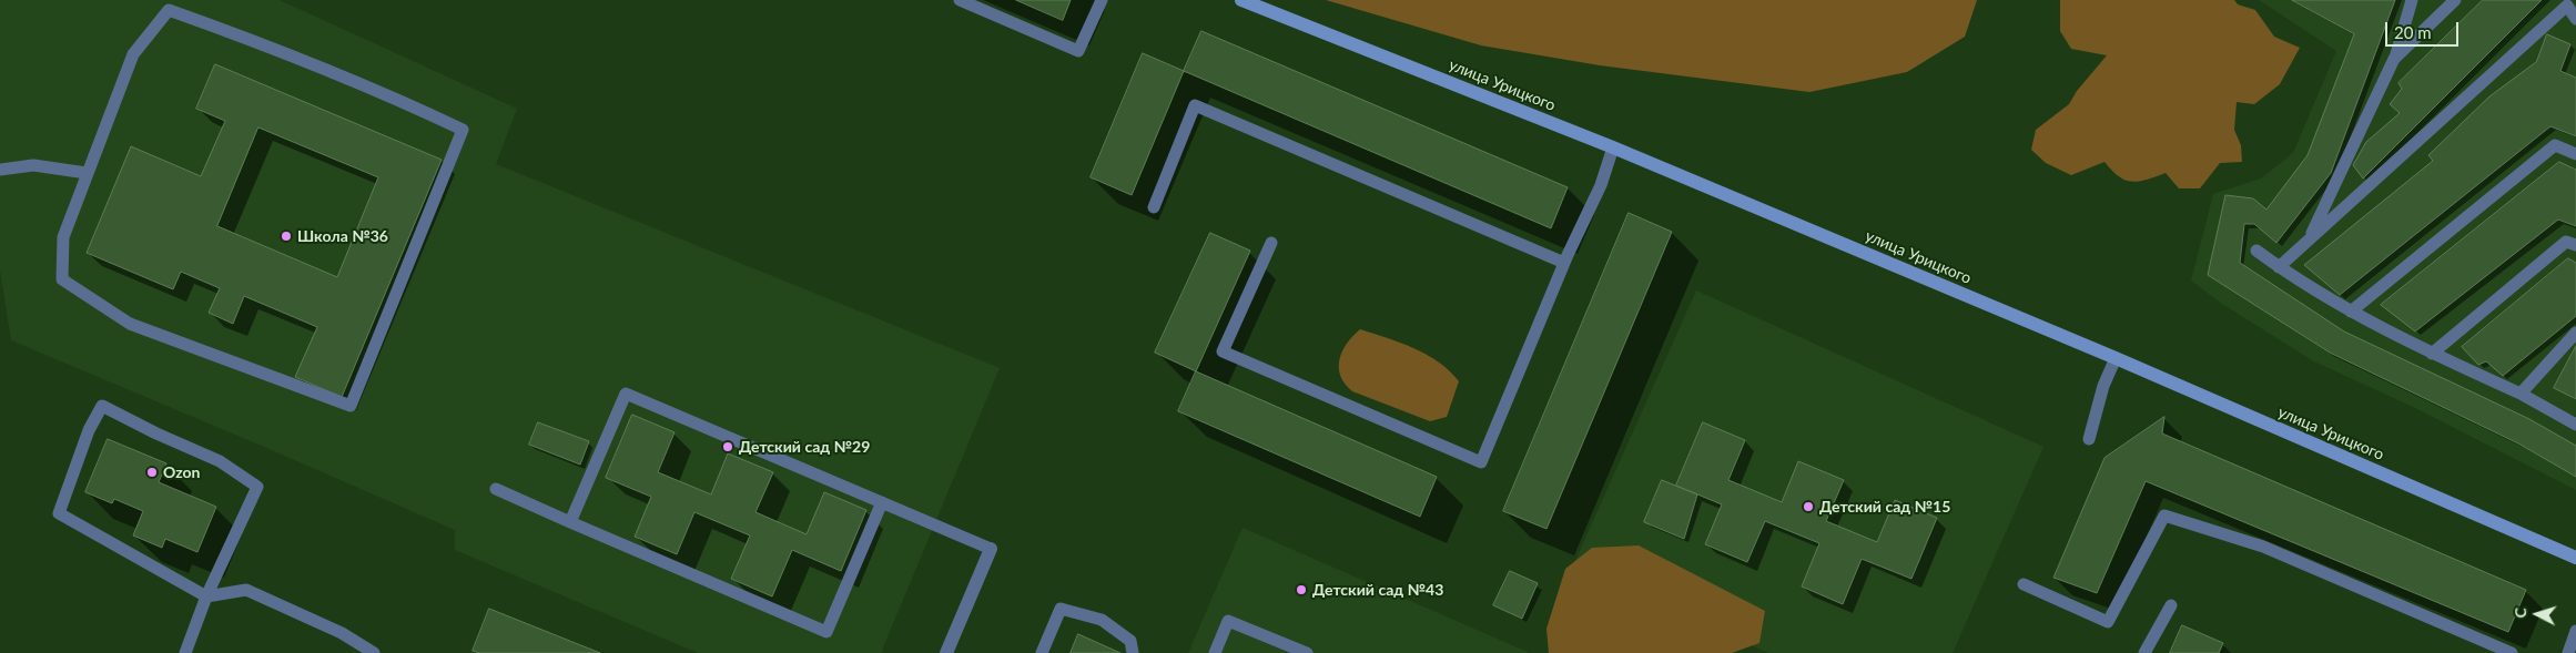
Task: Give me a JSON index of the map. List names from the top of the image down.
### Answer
{
  "streets": {
    "street": ["улица Урицкого"]
  },
  "places": [
    "Школа №36",
    "Детский сад №29",
    "Ozon",
    "Детский сад №15",
    "Детский сад №43"
  ],
  "scale_bar": "20 m",
  "north": "left"
}
